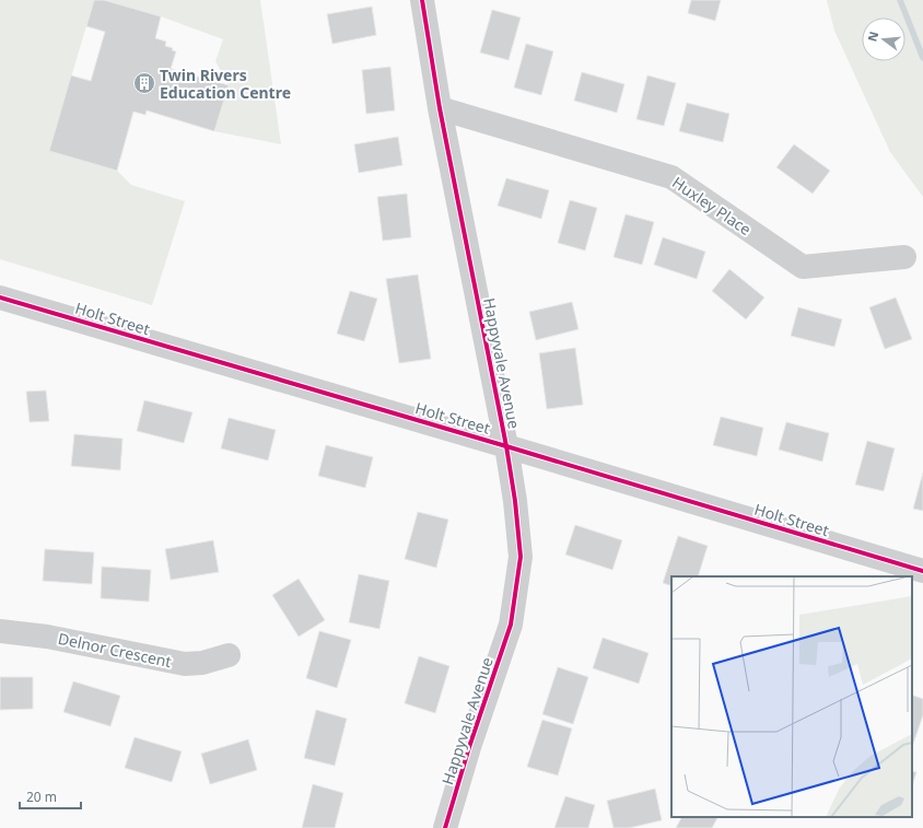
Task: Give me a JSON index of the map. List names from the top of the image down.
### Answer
{
  "streets": {
    "street": [
      "Huxley Place",
      "Holt Street",
      "Happyvale Avenue",
      "Delnor Crescent"
    ]
  },
  "crossings": [
    ["Huxley Place", "Happyvale Avenue"],
    ["Holt Street", "Happyvale Avenue"]
  ],
  "places": {
    "building": ["Twin Rivers Education Centre"]
  },
  "scale_bar": "20 m",
  "north": "left"
}
